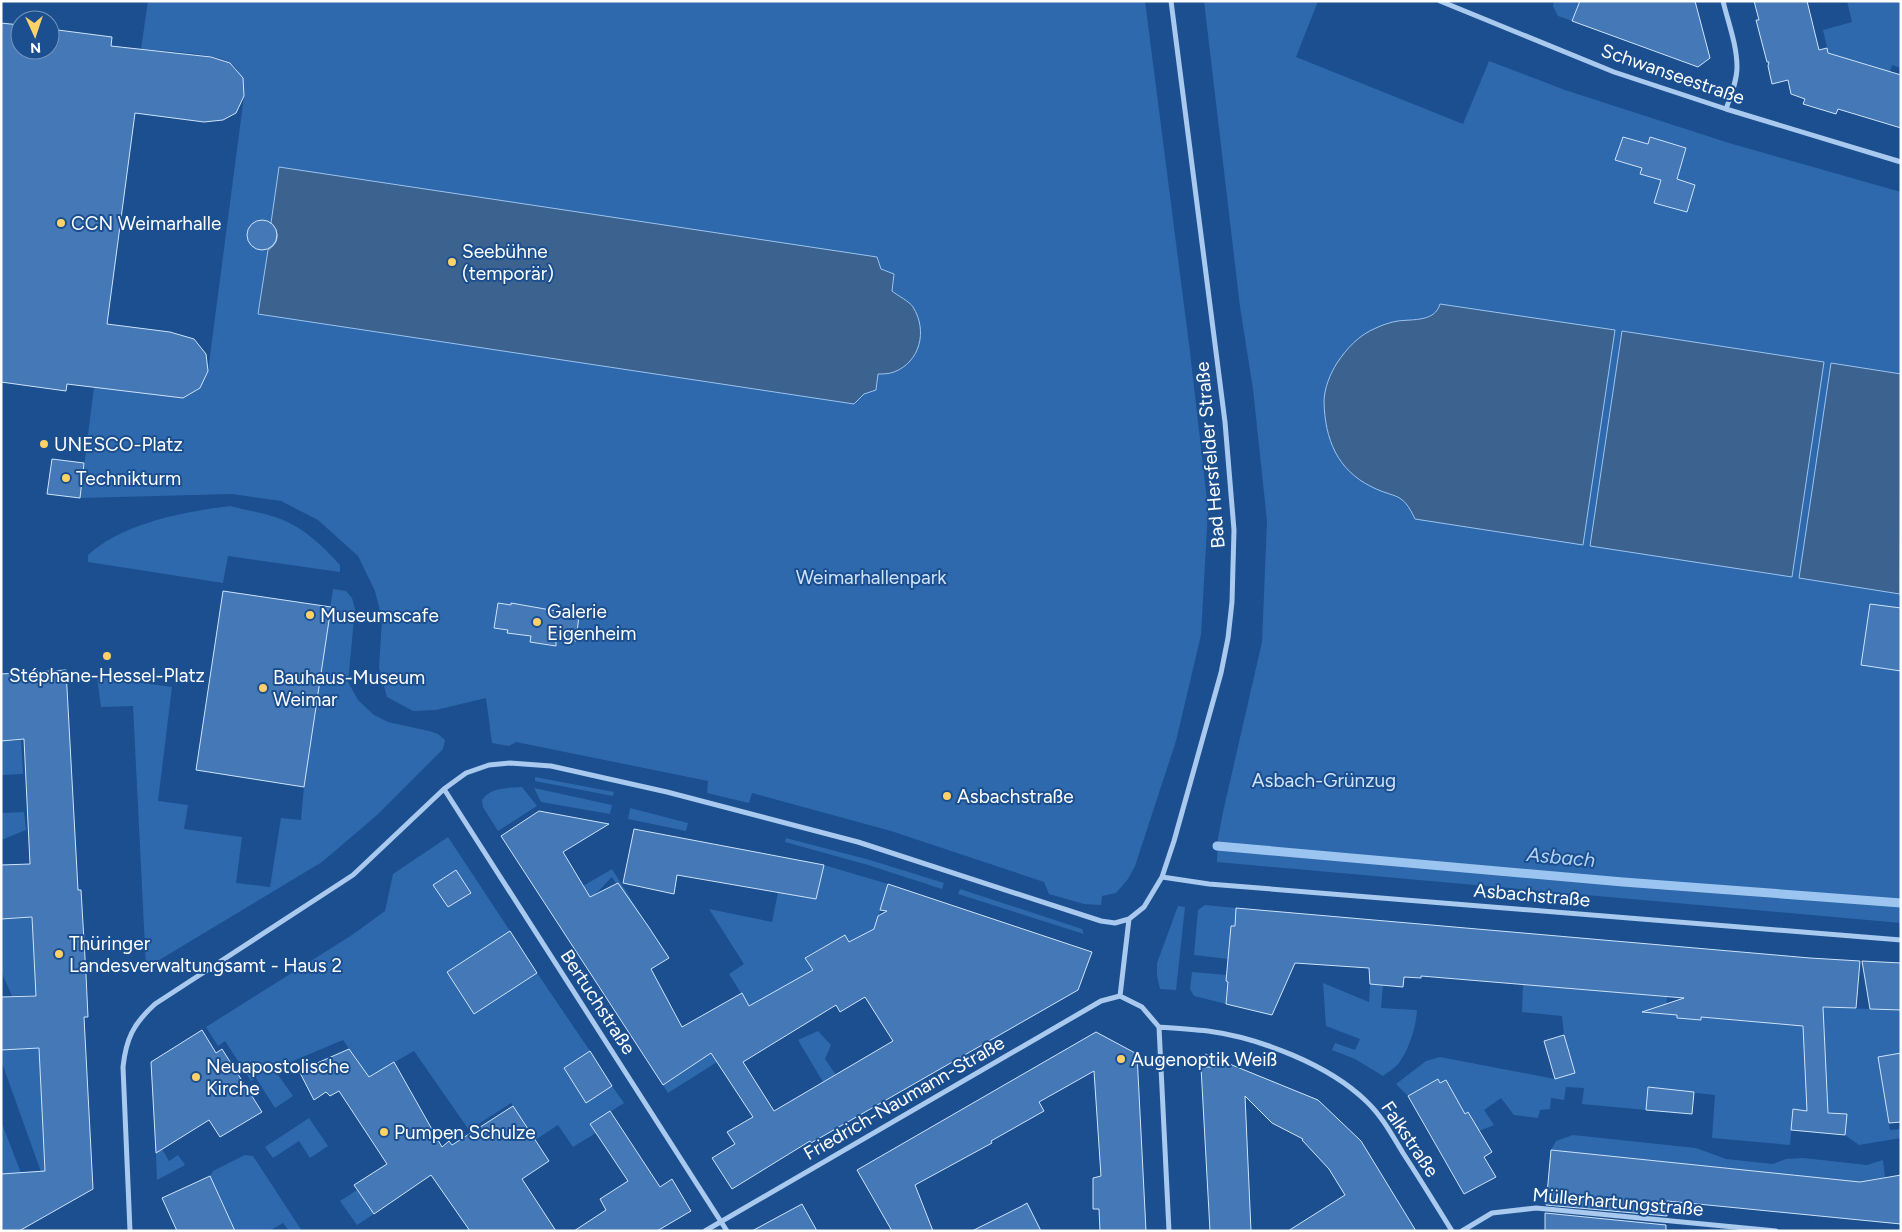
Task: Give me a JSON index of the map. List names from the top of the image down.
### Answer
{
  "streets": {
    "street": [
      "Schwanseestraße",
      "Bad Hersfelder Straße",
      "Asbachstraße",
      "Bertuchstraße",
      "Friedrich-Naumann-Straße",
      "Falkstraße",
      "Müllerhartungstraße"
    ]
  },
  "crossings": [
    ["Bad Hersfelder Straße", "Asbachstraße"],
    ["Bertuchstraße", "Friedrich-Naumann-Straße"]
  ],
  "water": ["Asbach"],
  "parks": ["Weimarhallenpark", "Asbach-Grünzug"],
  "places": [
    "CCN Weimarhalle",
    "Seebühne (temporär)",
    "UNESCO-Platz",
    "Technikturm",
    "Museumscafe",
    "Galerie Eigenheim",
    "Stéphane-Hessel-Platz",
    "Bauhaus-Museum Weimar",
    "Asbachstraße",
    "Thüringer Landesverwaltungsamt - Haus 2",
    "Augenoptik Weiß",
    "Neuapostolische Kirche",
    "Pumpen Schulze"
  ],
  "north": "bottom"
}
